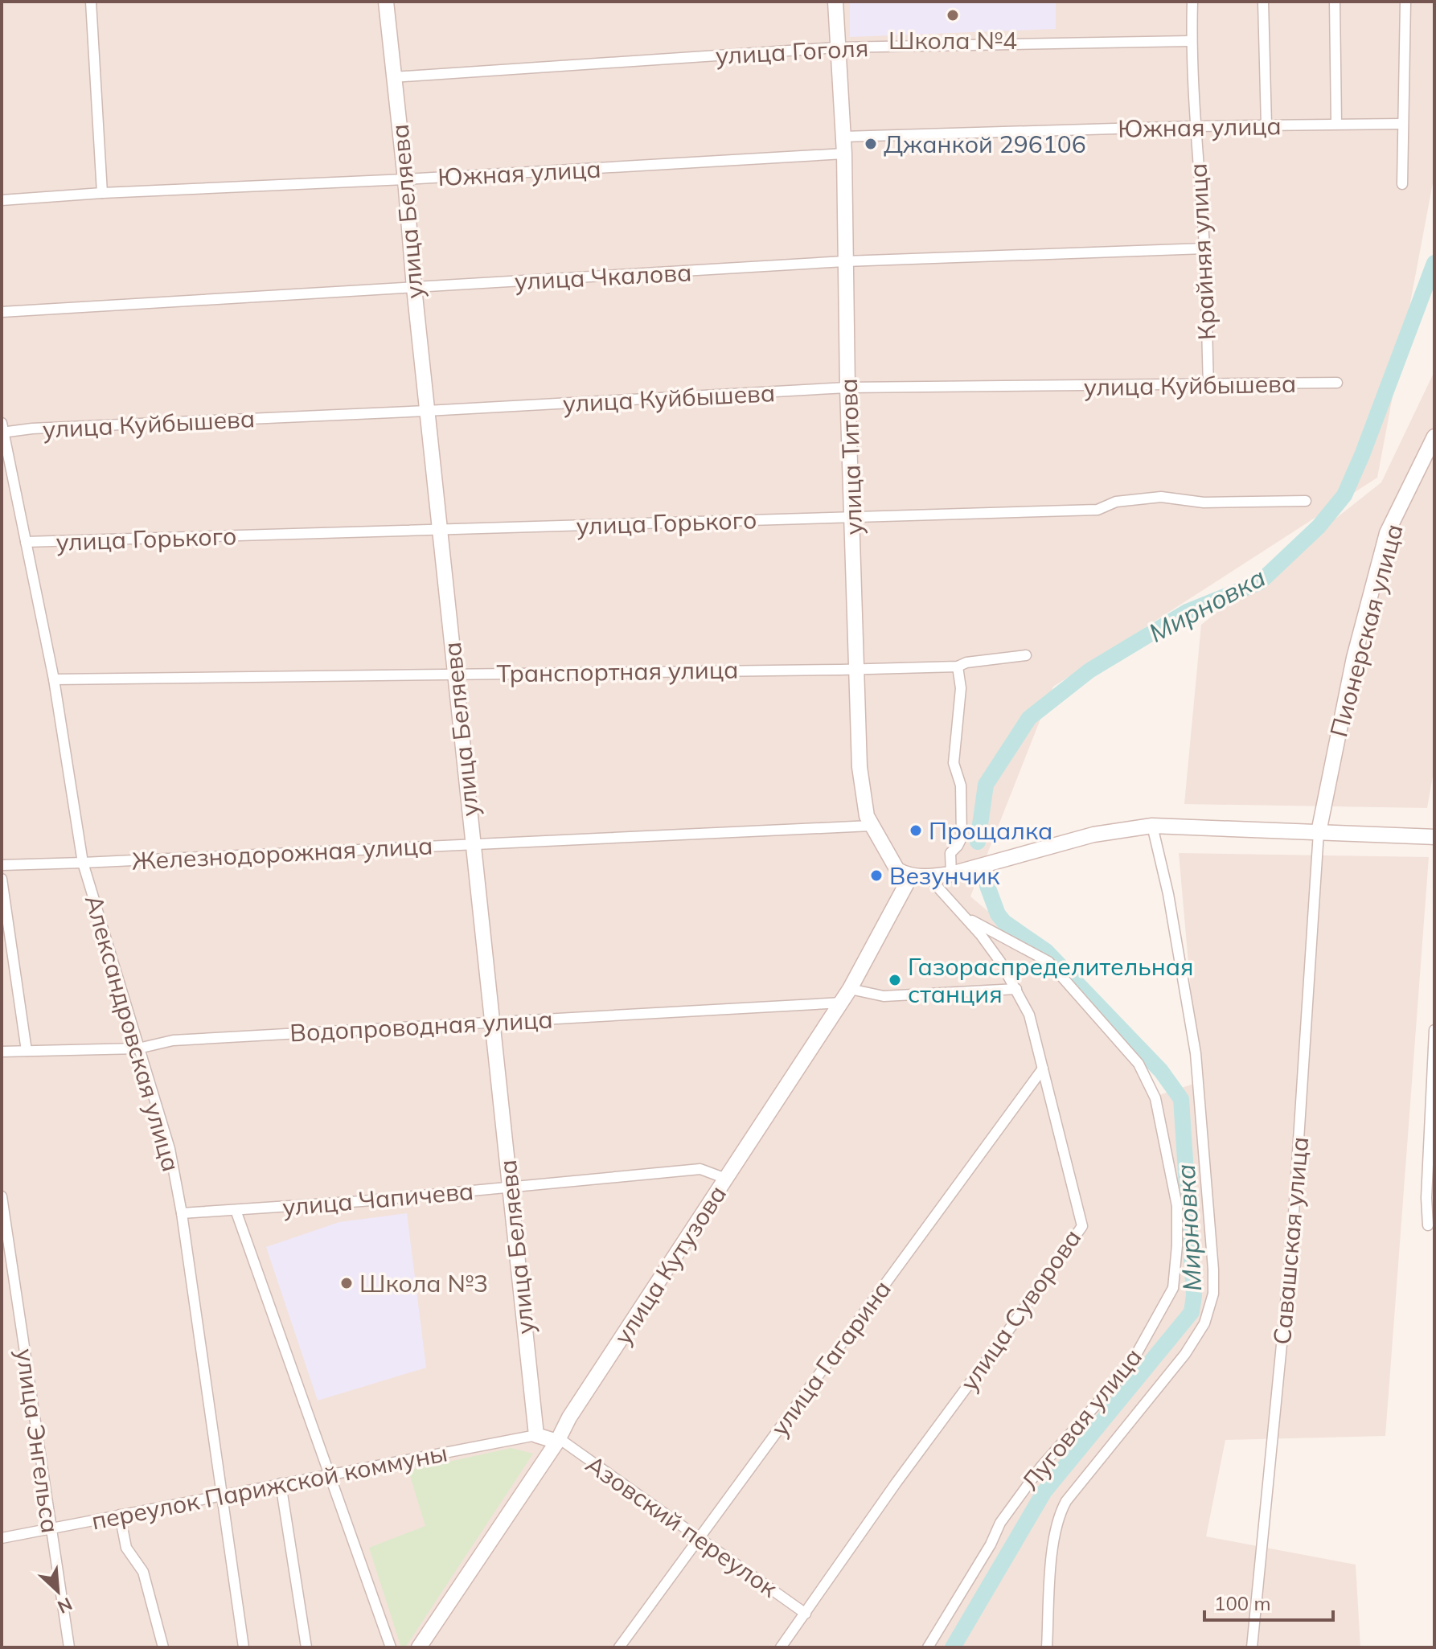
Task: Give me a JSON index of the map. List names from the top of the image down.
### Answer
{
  "streets": {
    "main road": [
      "улица Беляева",
      "улица Титова",
      "Пионерская улица",
      "улица Кутузова"
    ],
    "street": [
      "улица Гоголя",
      "Южная улица",
      "Крайняя улица",
      "улица Чкалова",
      "улица Куйбышева",
      "улица Горького",
      "Транспортная улица",
      "Железнодорожная улица",
      "Водопроводная улица",
      "Александровская улица",
      "улица Чапичева",
      "Савашская улица",
      "улица Суворова",
      "улица Гагарина",
      "Луговая улица",
      "улица Энгельса",
      "переулок Парижской коммуны",
      "Азовский переулок"
    ]
  },
  "crossings": [
    ["улица Гоголя", "улица Беляева"],
    ["улица Гоголя", "Крайняя улица"],
    ["улица Гоголя", "улица Титова"],
    ["Южная улица", "улица Беляева"],
    ["Южная улица", "Крайняя улица"],
    ["Южная улица", "улица Титова"],
    ["улица Беляева", "улица Чкалова"],
    ["улица Беляева", "улица Куйбышева"],
    ["улица Беляева", "улица Горького"],
    ["улица Беляева", "Транспортная улица"],
    ["улица Беляева", "Железнодорожная улица"],
    ["улица Беляева", "Водопроводная улица"],
    ["улица Беляева", "улица Чапичева"],
    ["улица Беляева", "переулок Парижской коммуны"],
    ["Крайняя улица", "улица Чкалова"],
    ["Крайняя улица", "улица Куйбышева"],
    ["улица Чкалова", "улица Титова"],
    ["улица Куйбышева", "улица Титова"],
    ["улица Куйбышева", "Александровская улица"],
    ["улица Титова", "улица Горького"],
    ["улица Титова", "Транспортная улица"],
    ["улица Титова", "Железнодорожная улица"],
    ["улица Титова", "улица Кутузова"],
    ["улица Горького", "Александровская улица"],
    ["Пионерская улица", "Савашская улица"],
    ["Транспортная улица", "Александровская улица"],
    ["Железнодорожная улица", "Александровская улица"],
    ["Водопроводная улица", "Александровская улица"],
    ["Водопроводная улица", "улица Кутузова"],
    ["Александровская улица", "улица Чапичева"],
    ["Александровская улица", "переулок Парижской коммуны"],
    ["улица Чапичева", "улица Кутузова"],
    ["улица Кутузова", "Азовский переулок"],
    ["улица Суворова", "улица Гагарина"],
    ["улица Суворова", "Луговая улица"],
    ["улица Суворова", "Азовский переулок"],
    ["улица Гагарина", "Азовский переулок"],
    ["улица Энгельса", "переулок Парижской коммуны"]
  ],
  "water": ["Мирновка"],
  "places": [
    "Школа №4",
    "Джанкой 296106",
    "Прощалка",
    "Везунчик",
    "Газораспределительная станция",
    "Школа №3"
  ],
  "scale_bar": "100 m",
  "north": "bottom right"
}
